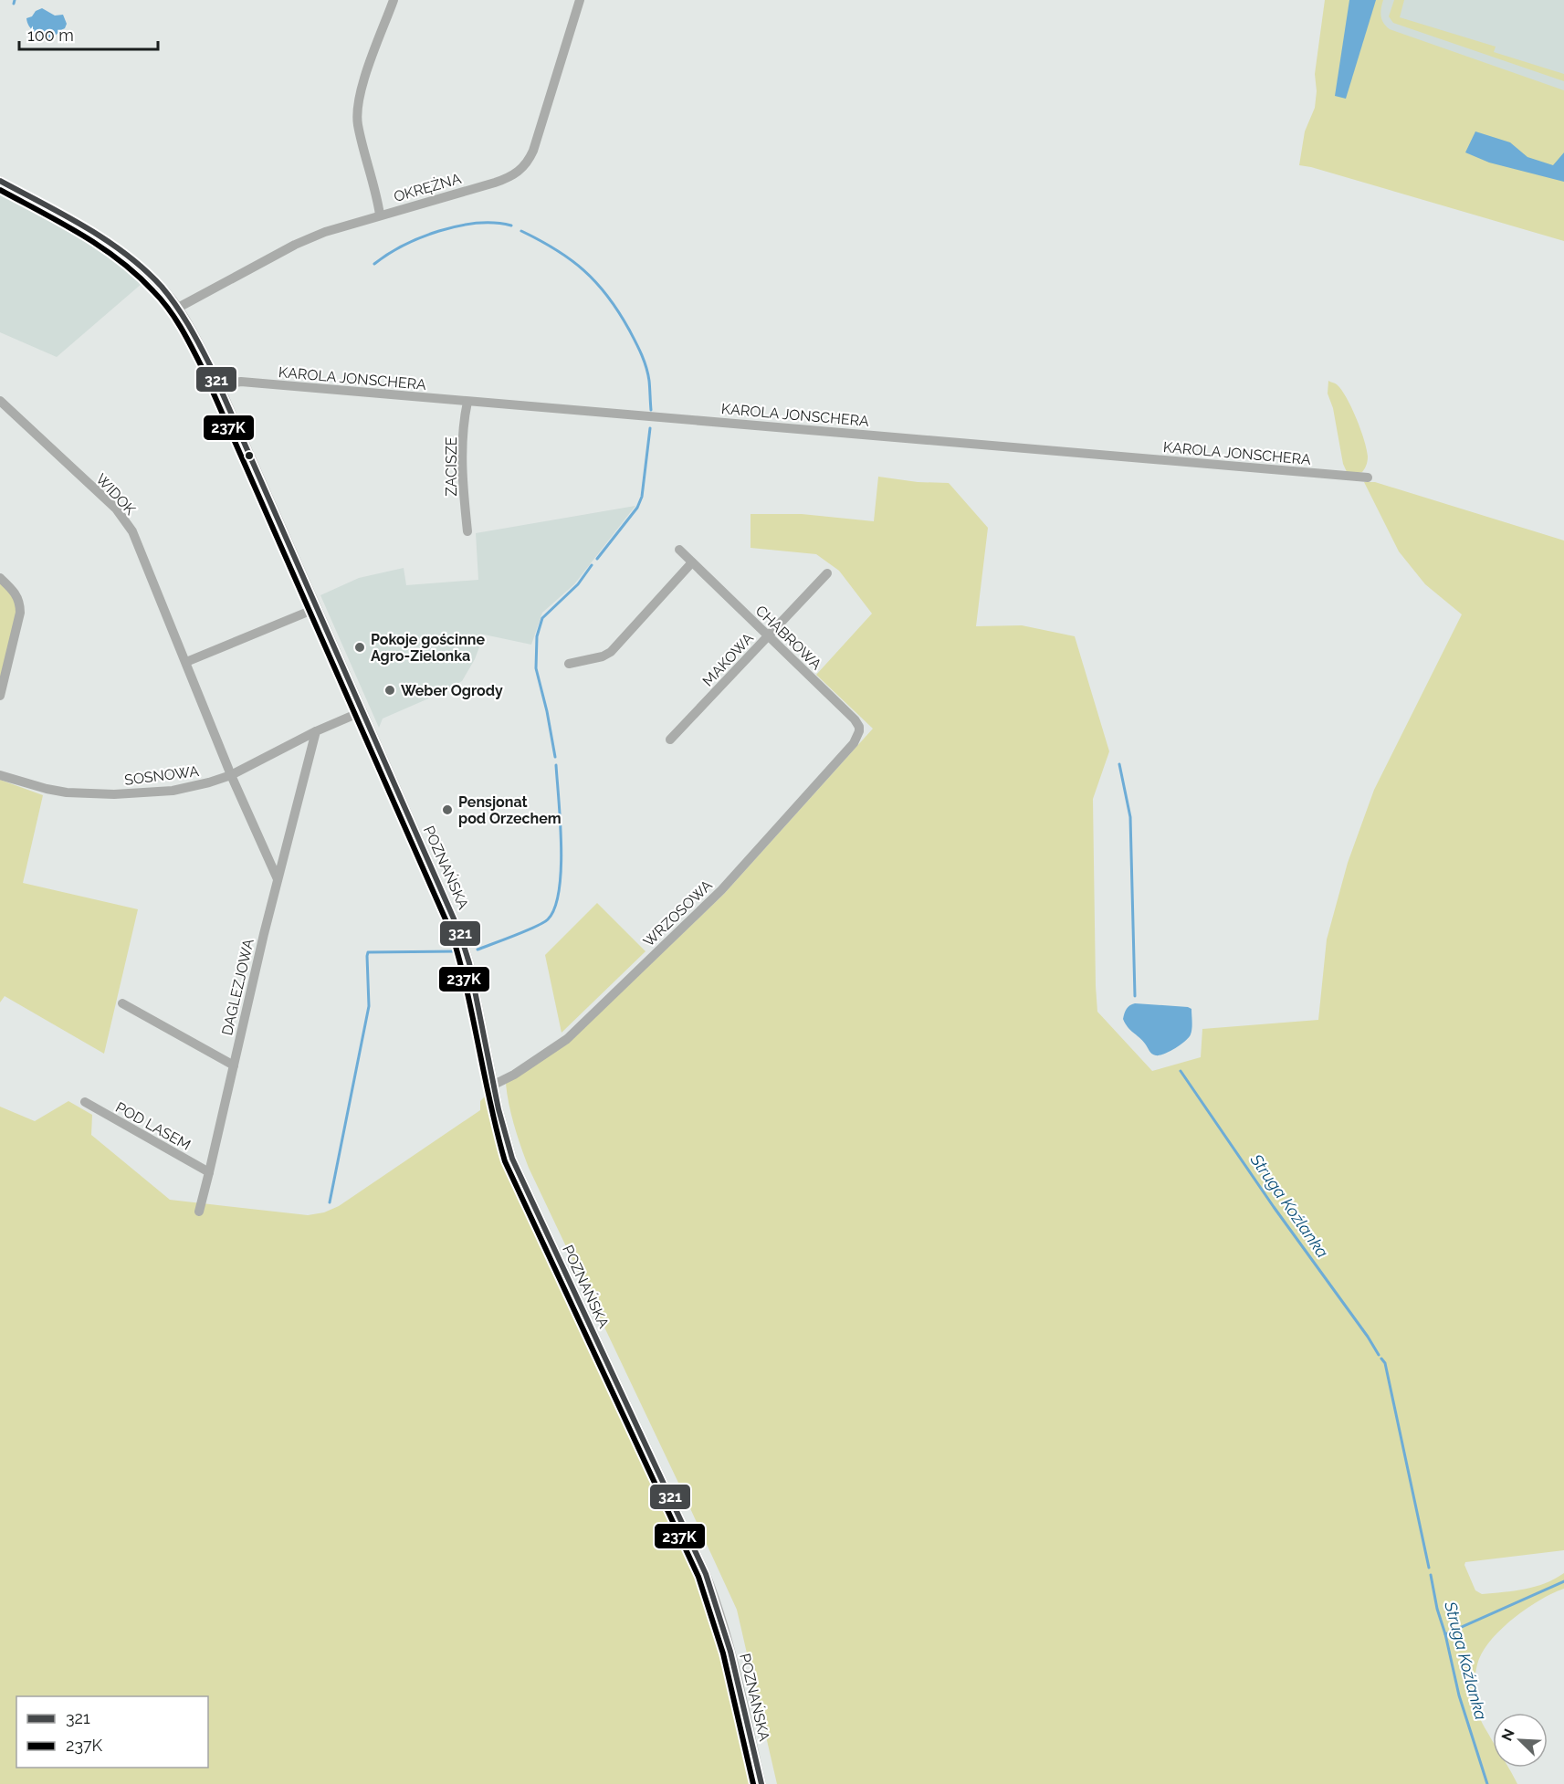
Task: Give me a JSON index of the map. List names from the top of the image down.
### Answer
{
  "streets": {
    "street": [
      "OKRĘŻNA",
      "KAROLA JONSCHERA",
      "ZACISZE",
      "WIDOK",
      "CHABROWA",
      "MAKOWA",
      "SOSNOWA",
      "POZNAŃSKA",
      "WRZOSOWA",
      "DAGLEZJOWA",
      "POD LASEM"
    ]
  },
  "crossings": [
    ["OKRĘŻNA", "POZNAŃSKA"],
    ["KAROLA JONSCHERA", "ZACISZE"],
    ["KAROLA JONSCHERA", "POZNAŃSKA"],
    ["WIDOK", "SOSNOWA"],
    ["CHABROWA", "MAKOWA"],
    ["CHABROWA", "WRZOSOWA"],
    ["SOSNOWA", "POZNAŃSKA"],
    ["SOSNOWA", "DAGLEZJOWA"],
    ["POZNAŃSKA", "WRZOSOWA"],
    ["DAGLEZJOWA", "POD LASEM"]
  ],
  "water": ["Struga Koźlanka"],
  "places": ["Pokoje gościnne Agro-Zielonka", "Weber Ogrody", "Pensjonat pod Orzechem"],
  "lines": ["transit line 321", "transit line 237K"],
  "legend": ["321", "237K"],
  "scale_bar": "100 m",
  "north": "top left"
}
